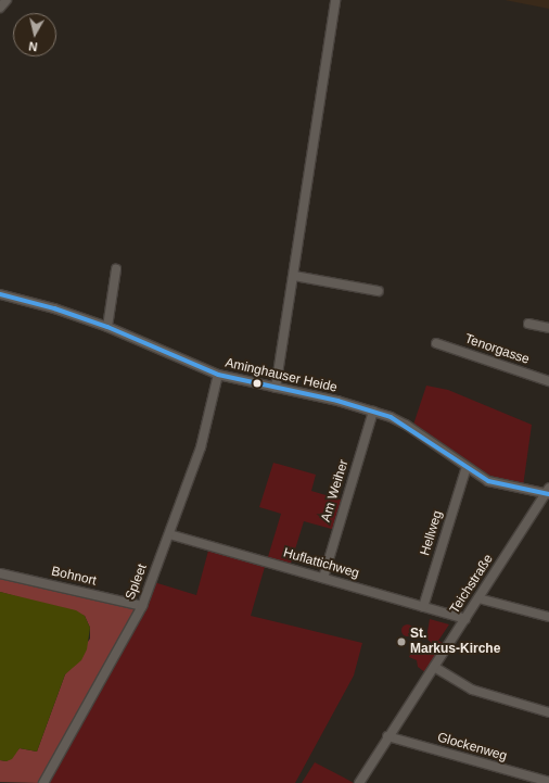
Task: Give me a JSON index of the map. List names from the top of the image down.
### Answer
{
  "streets": {
    "street": [
      "Tenorgasse",
      "Aminghauser Heide",
      "Am Weiher",
      "Hellweg",
      "Huflattichweg",
      "Bohnort",
      "Spleet",
      "Teichstraße",
      "Glockenweg"
    ]
  },
  "crossings": [
    ["Aminghauser Heide", "Am Weiher"],
    ["Aminghauser Heide", "Hellweg"],
    ["Aminghauser Heide", "Spleet"],
    ["Aminghauser Heide", "Teichstraße"],
    ["Am Weiher", "Huflattichweg"],
    ["Hellweg", "Huflattichweg"],
    ["Huflattichweg", "Spleet"],
    ["Huflattichweg", "Teichstraße"],
    ["Bohnort", "Spleet"],
    ["Teichstraße", "Glockenweg"]
  ],
  "places": ["St. Markus-Kirche"],
  "north": "bottom"
}
